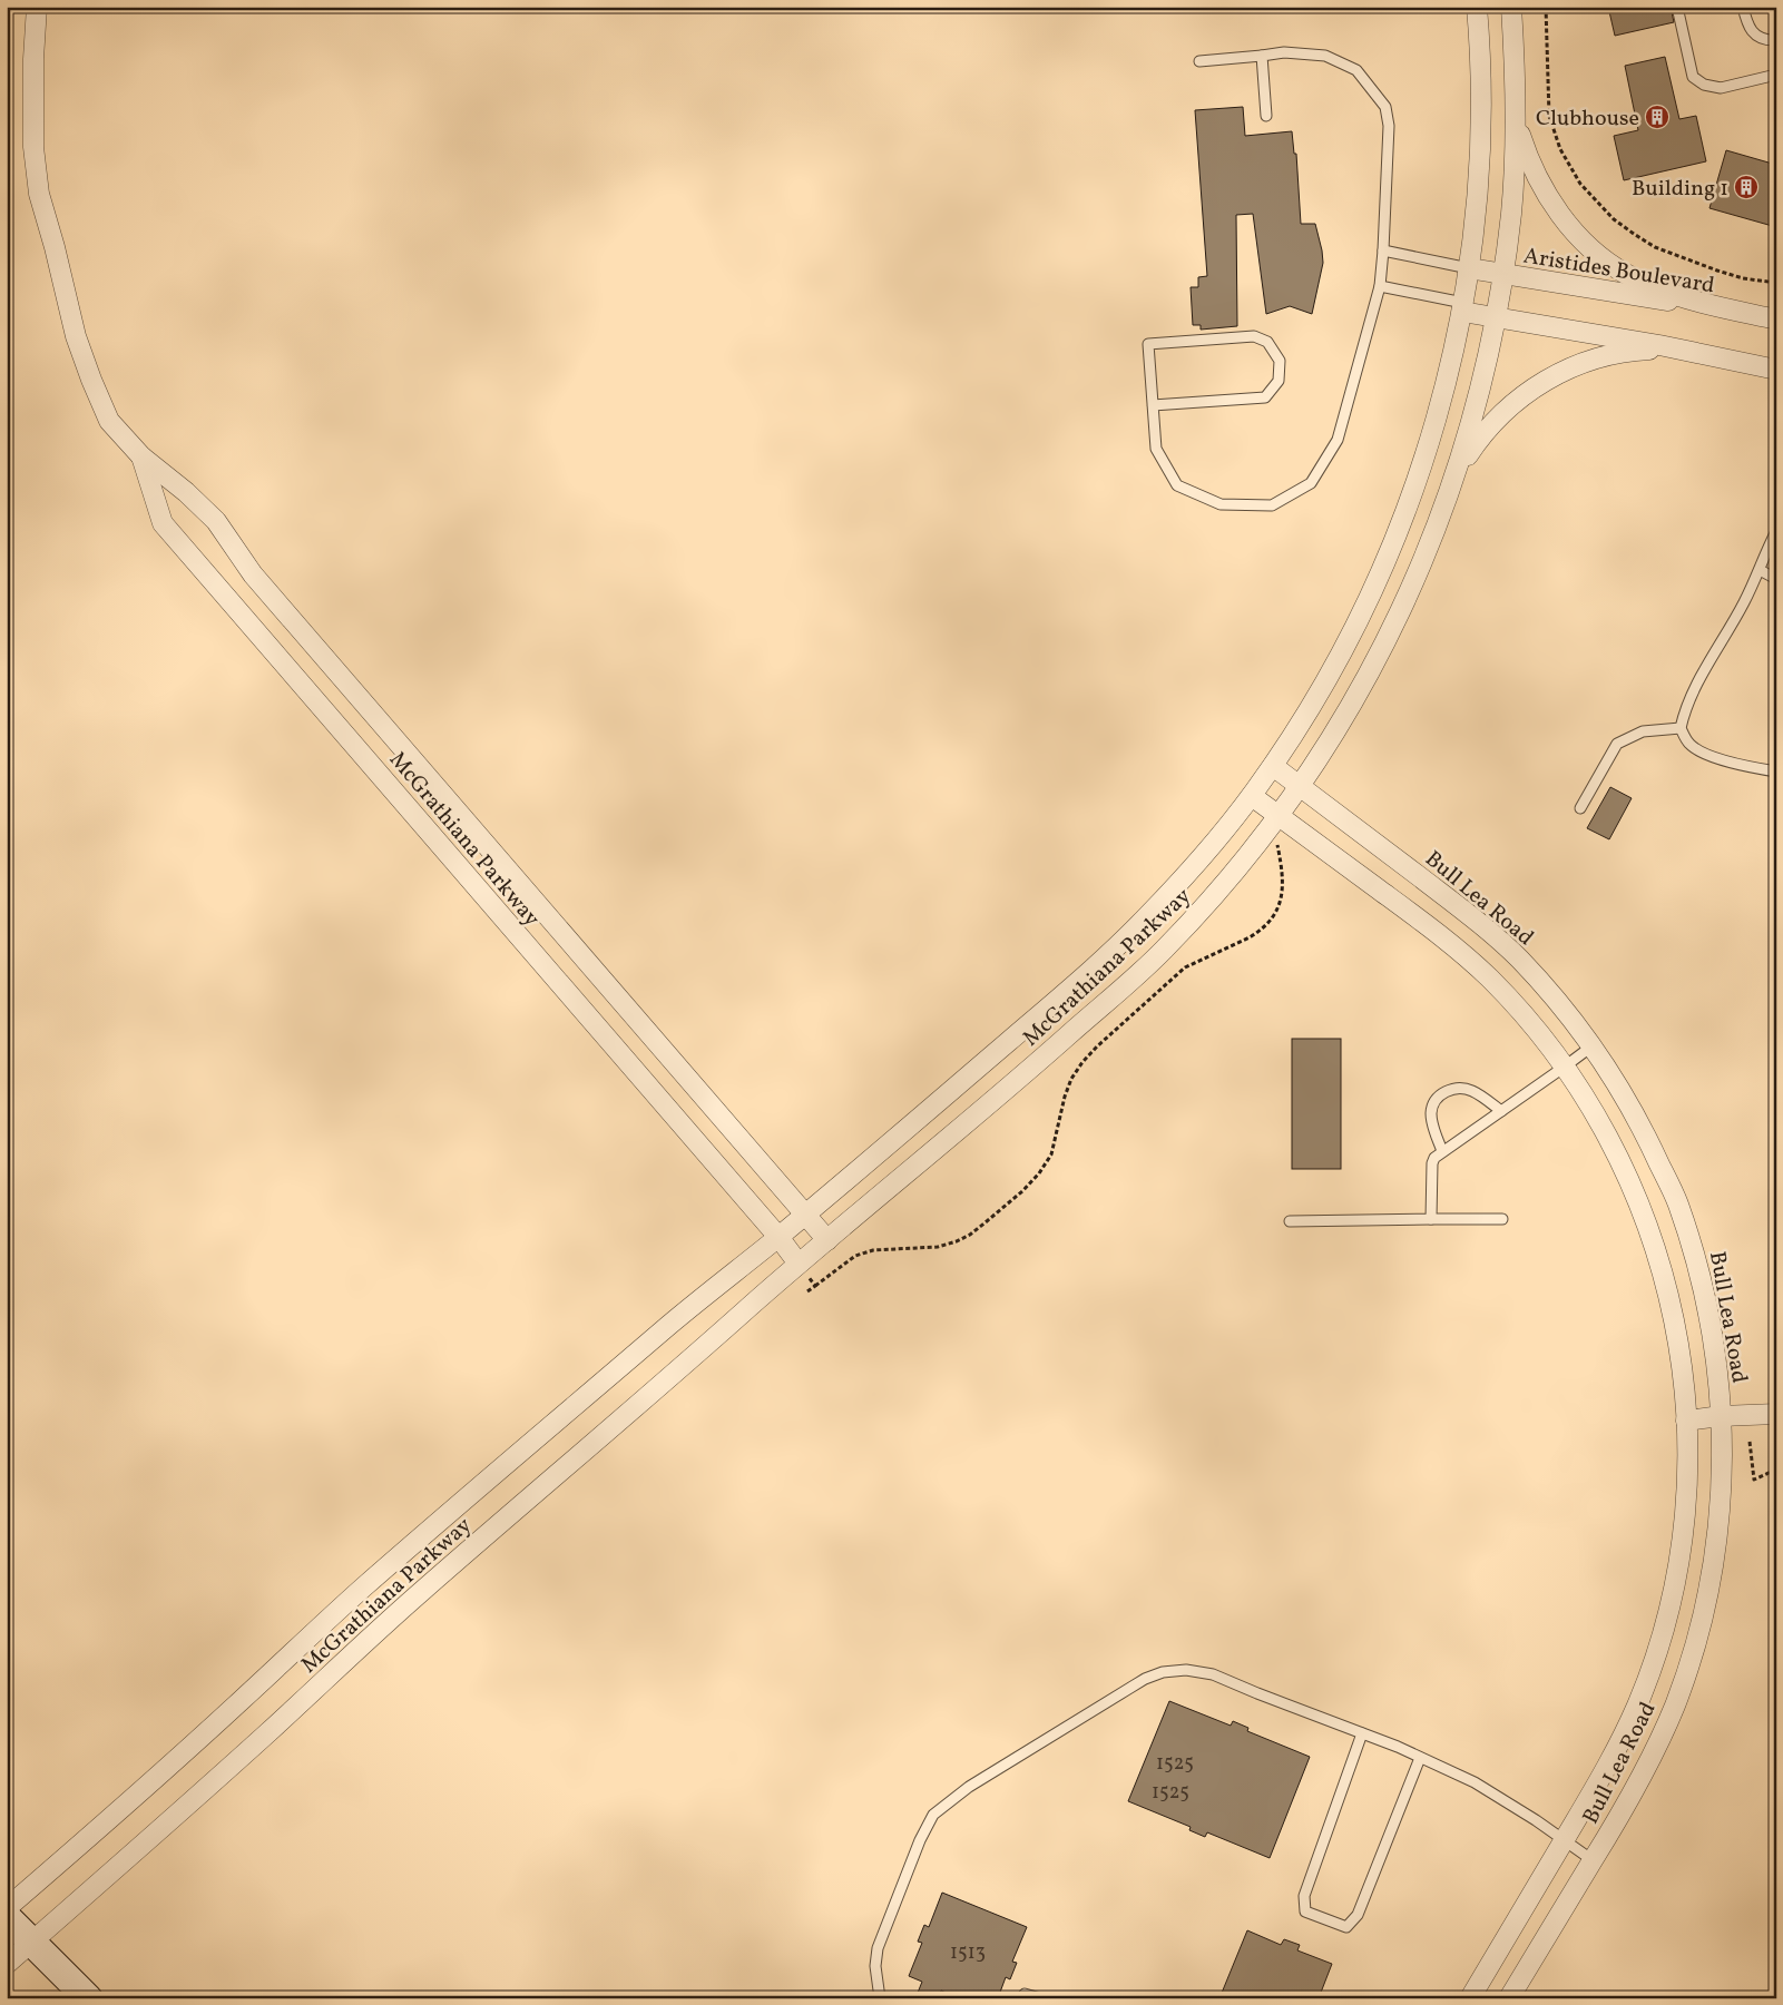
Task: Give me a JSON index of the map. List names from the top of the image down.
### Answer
{
  "streets": {
    "street": ["Aristides Boulevard", "McGrathiana Parkway", "Bull Lea Road"]
  },
  "crossings": [
    ["Aristides Boulevard", "McGrathiana Parkway"],
    ["McGrathiana Parkway", "Bull Lea Road"]
  ],
  "places": {
    "building": ["Clubhouse", "Building 1"]
  },
  "house_numbers": ["1525", "1525", "1513"]
}
